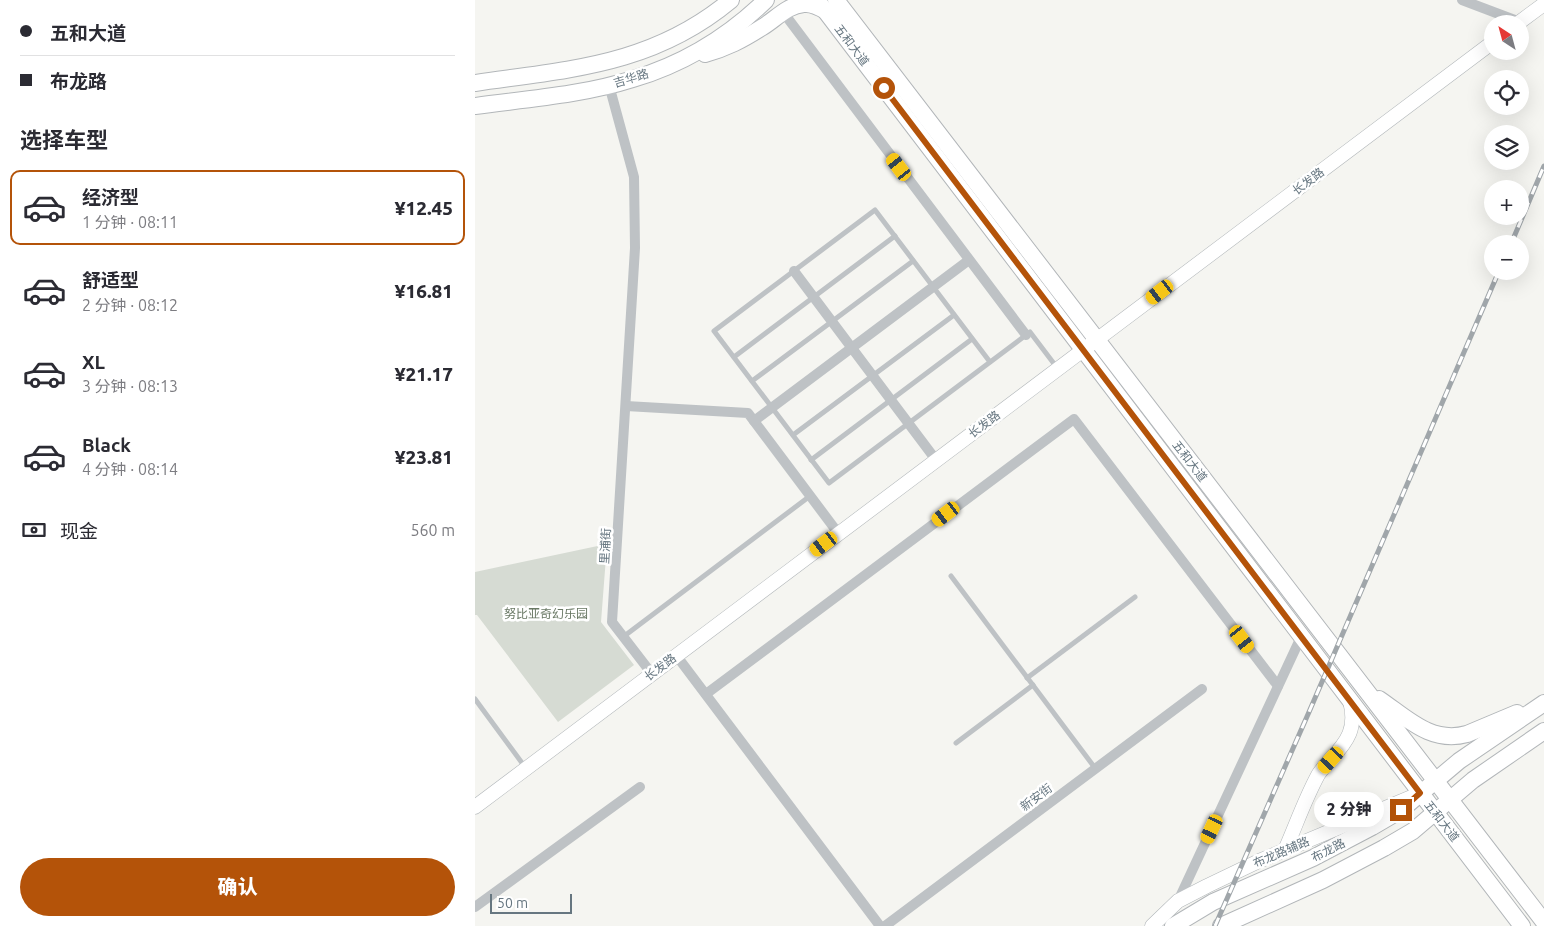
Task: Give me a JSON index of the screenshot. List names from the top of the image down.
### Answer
{
  "streets": {
    "main road": ["五和大道", "吉华路", "布龙路"],
    "street": [
      "长发路",
      "里浦街",
      "新安街",
      "布龙路辅路"
    ]
  },
  "crossings": [
    ["五和大道", "长发路"],
    ["五和大道", "布龙路"],
    ["五和大道", "布龙路辅路"],
    ["吉华路", "里浦街"],
    ["长发路", "里浦街"],
    ["布龙路", "布龙路辅路"]
  ],
  "parks": ["努比亚奇幻乐园"],
  "scale_bar": "50 m",
  "north": "top left",
  "page": {
    "banner": ["五和大道", "布龙路"],
    "map_buttons": ["+", "−"],
    "heading": "选择车型",
    "list": [
      {
        "name": "经济型",
        "note": "1 分钟 · 08:11",
        "value": "¥12.45"
      },
      {
        "name": "舒适型",
        "note": "2 分钟 · 08:12",
        "value": "¥16.81"
      },
      {
        "name": "XL",
        "note": "3 分钟 · 08:13",
        "value": "¥21.17"
      },
      {
        "name": "Black",
        "note": "4 分钟 · 08:14",
        "value": "¥23.81"
      }
    ],
    "pay": ["现金", "560 m"],
    "bubble": "2 分钟",
    "buttons": "确认",
    "scale": "50 m"
  }
}
